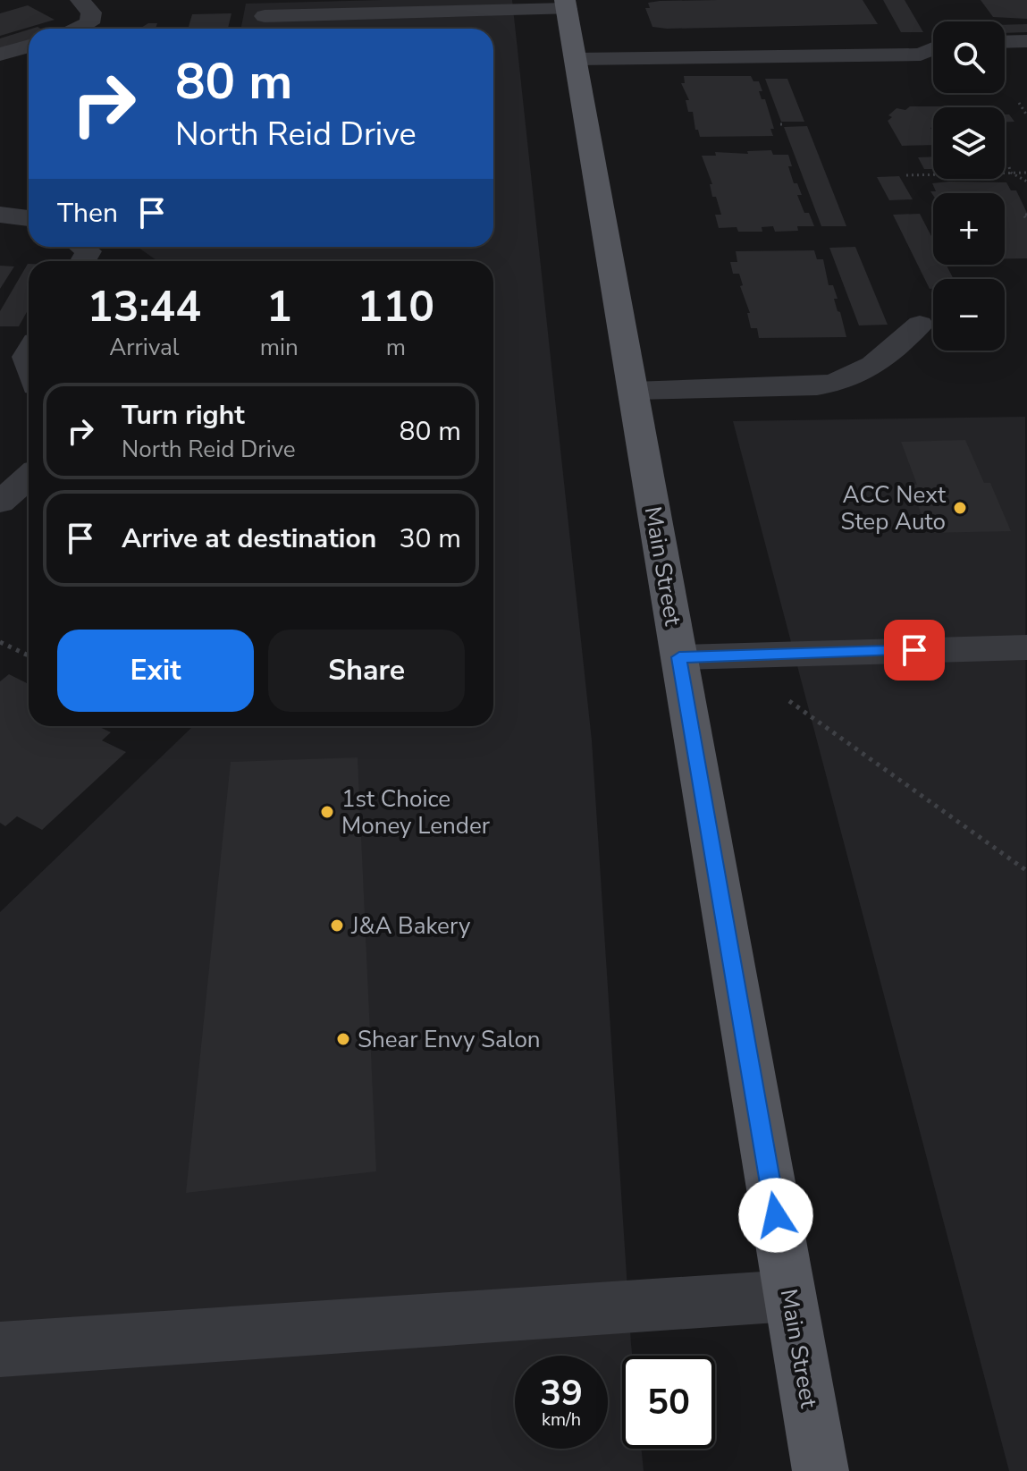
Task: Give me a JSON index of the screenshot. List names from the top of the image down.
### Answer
{
  "streets": {
    "main road": ["Main Street"]
  },
  "places": [
    "ACC Next Step Auto",
    "1st Choice Money Lender",
    "J&A Bakery",
    "Shear Envy Salon"
  ],
  "page": {
    "map_buttons": ["+", "−"],
    "turn": ["80 m", "North Reid Drive"],
    "then": "Then",
    "eta": [
      "13:44",
      "Arrival",
      "1",
      "min",
      "110",
      "m"
    ],
    "list": [
      {
        "name": "Turn right",
        "note": "North Reid Drive",
        "value": "80 m"
      },
      {
        "name": "Arrive at destination",
        "value": "30 m"
      }
    ],
    "buttons": ["Exit", "Share"],
    "speed": "39 km/h",
    "limit": "50"
  }
}
